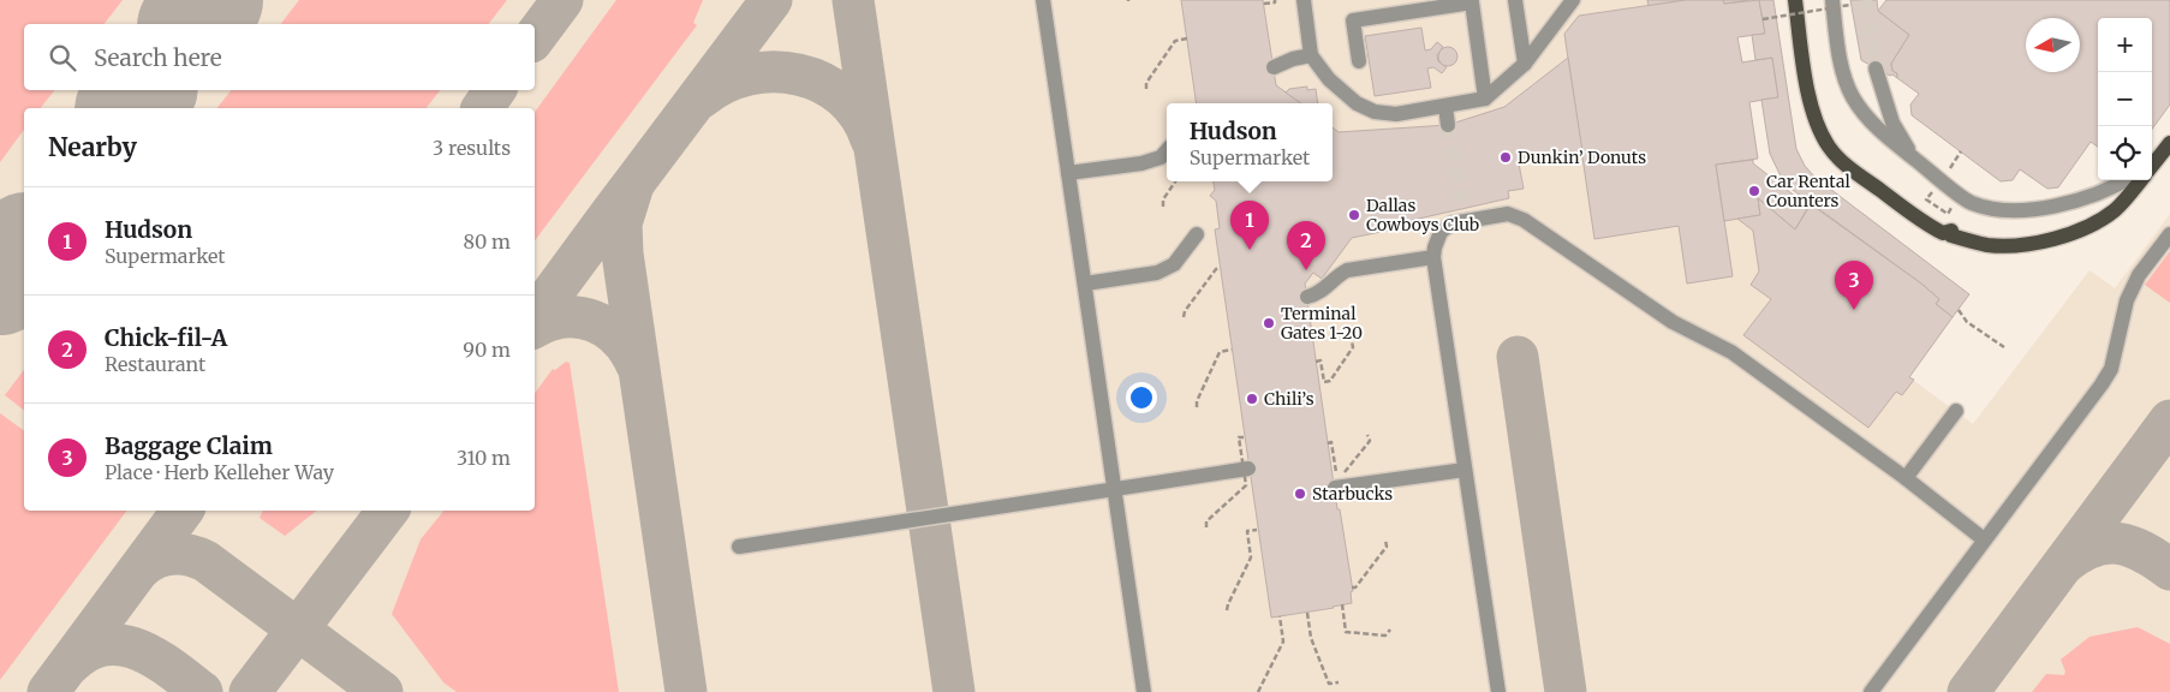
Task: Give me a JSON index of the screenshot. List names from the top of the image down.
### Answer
{
  "places": [
    "Dunkin’ Donuts",
    "Car Rental Counters",
    "Dallas Cowboys Club",
    "Terminal Gates 1-20",
    "Chili’s",
    "Starbucks"
  ],
  "north": "left",
  "page": {
    "map_buttons": ["+", "−"],
    "search": "Search here",
    "popup": ["Hudson", "Supermarket"],
    "heading": ["Nearby", "3 results"],
    "list": [
      {
        "mark": "1",
        "name": "Hudson",
        "note": "Supermarket",
        "value": "80 m"
      },
      {
        "mark": "2",
        "name": "Chick-fil-A",
        "note": "Restaurant",
        "value": "90 m"
      },
      {
        "mark": "3",
        "name": "Baggage Claim",
        "note": "Place · Herb Kelleher Way",
        "value": "310 m"
      }
    ],
    "pins": ["1", "2", "3"]
  }
}
